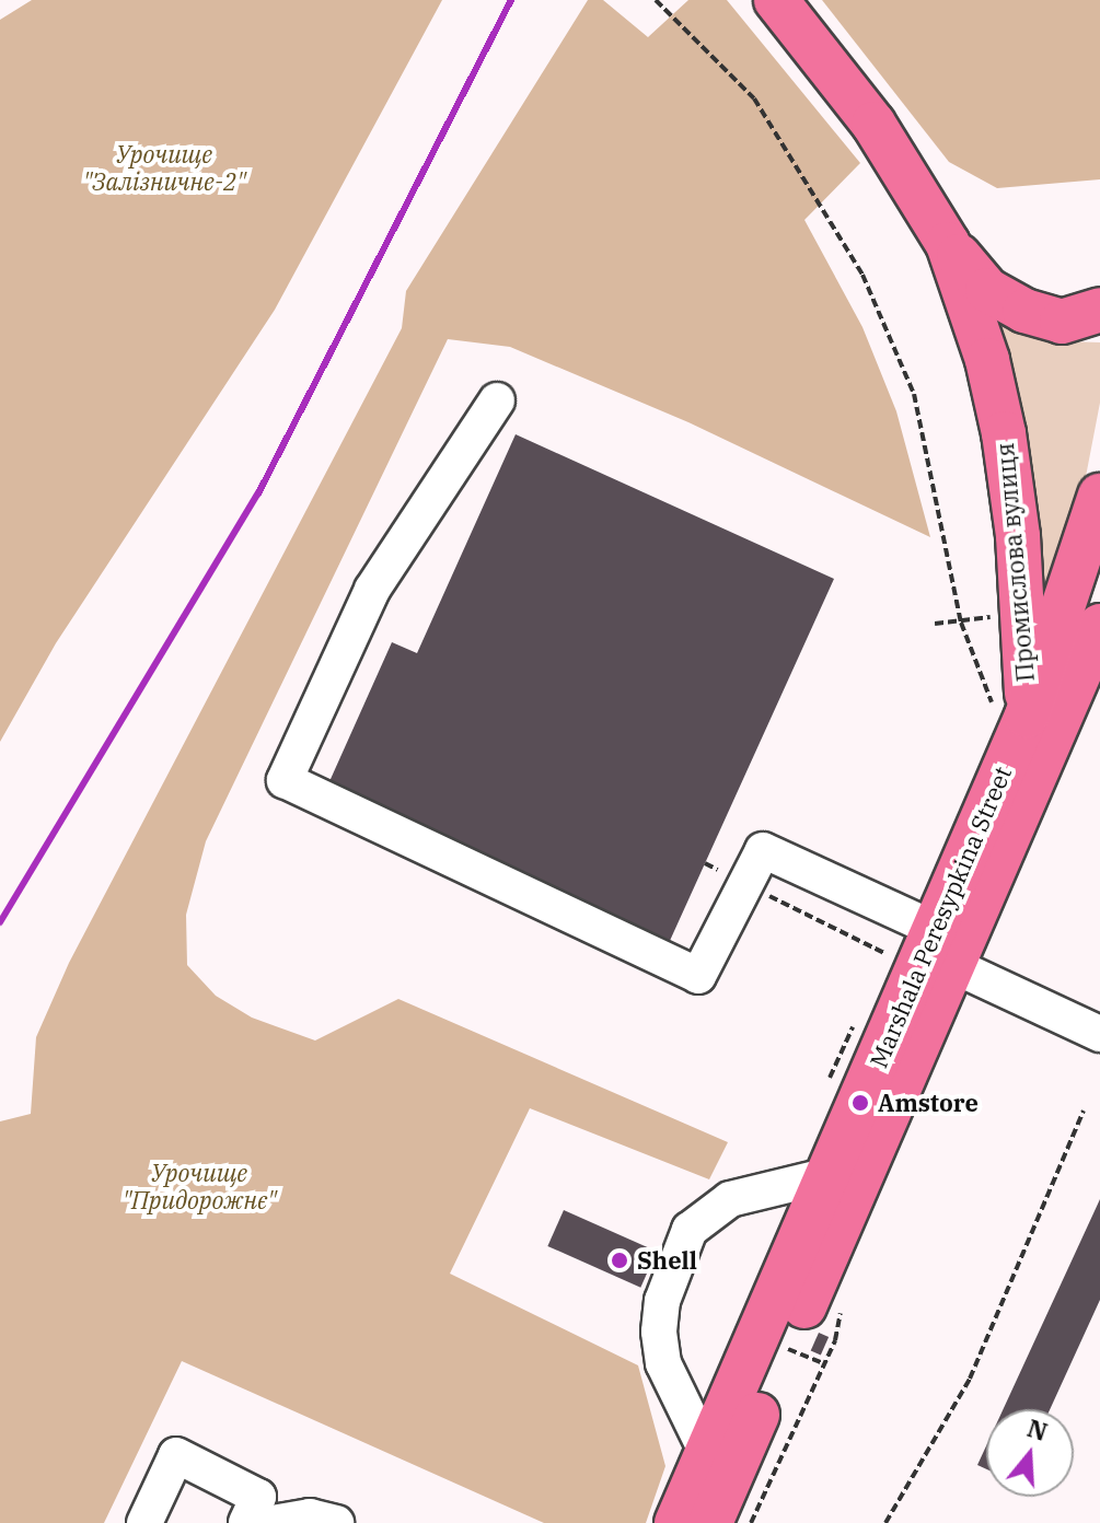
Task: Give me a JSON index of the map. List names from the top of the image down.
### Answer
{
  "streets": {
    "main road": ["Промислова вулиця", "Marshala Peresypkina Street"]
  },
  "crossings": [
    ["Промислова вулиця", "Marshala Peresypkina Street"]
  ],
  "parks": ["Урочище \"Залізничне-2\"", "Урочище \"Придорожнє\""],
  "places": ["Amstore", "Shell"],
  "north": "top"
}
